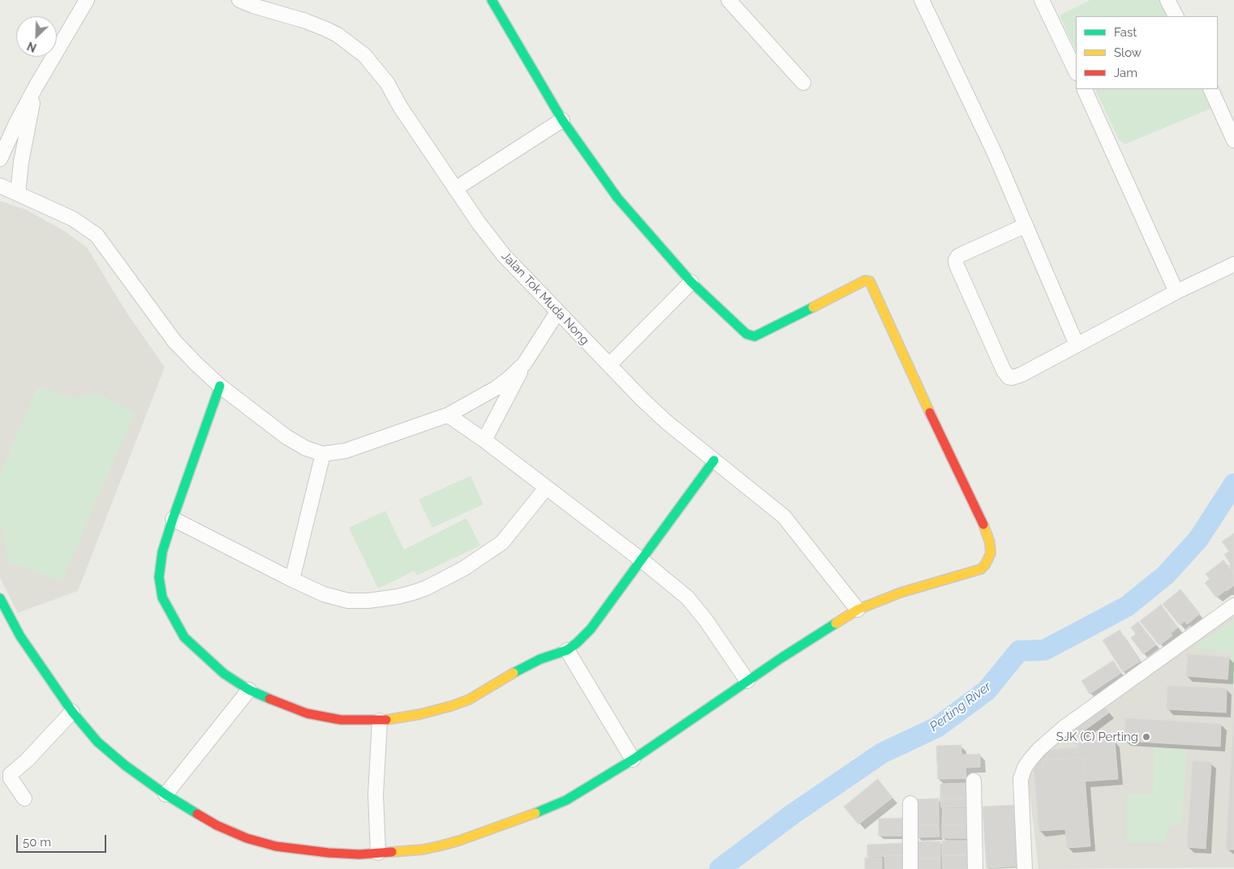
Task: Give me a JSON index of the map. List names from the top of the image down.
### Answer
{
  "streets": {
    "street": ["Jalan Tok Muda Nong"]
  },
  "water": ["Perting River"],
  "places": ["SJK (C) Perting"],
  "legend": ["Fast", "Slow", "Jam"],
  "scale_bar": "50 m",
  "north": "bottom left"
}
